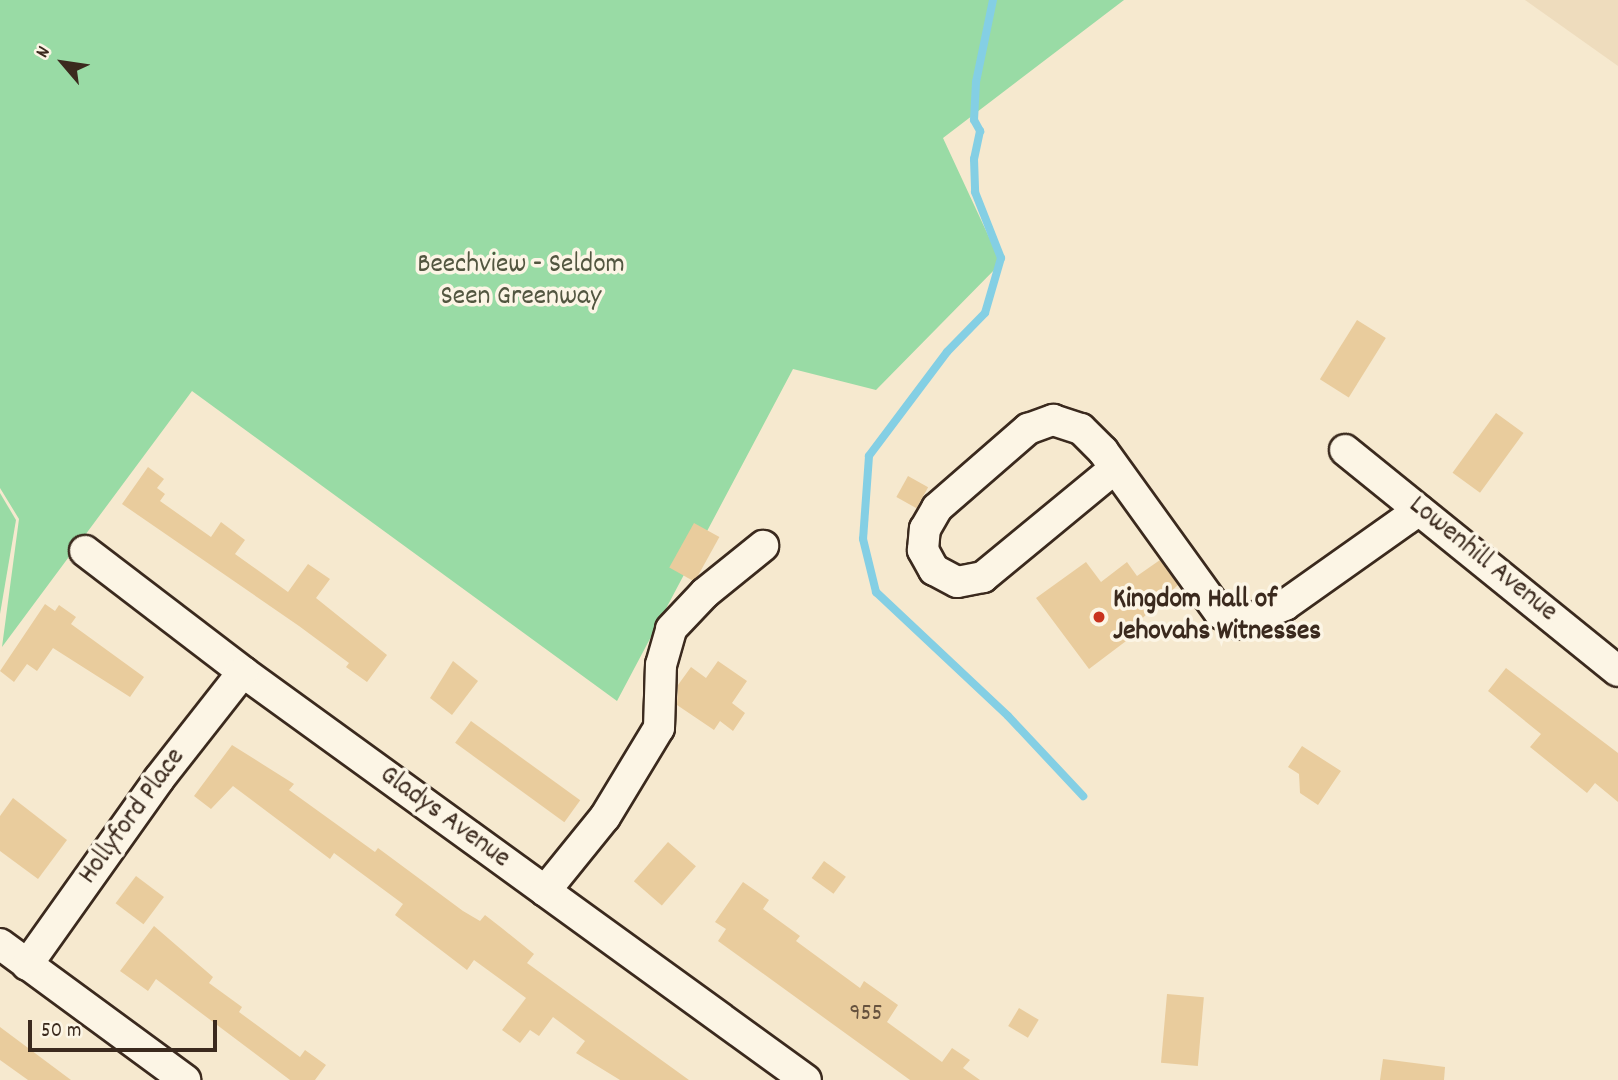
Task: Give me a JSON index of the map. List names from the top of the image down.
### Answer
{
  "streets": {
    "street": ["Lowenhill Avenue", "Hollyford Place", "Gladys Avenue"]
  },
  "crossings": [
    ["Hollyford Place", "Gladys Avenue"]
  ],
  "parks": ["Beechview - Seldom Seen Greenway"],
  "places": ["Kingdom Hall of Jehovahs Witnesses"],
  "house_numbers": ["955"],
  "scale_bar": "50 m",
  "north": "top left"
}
